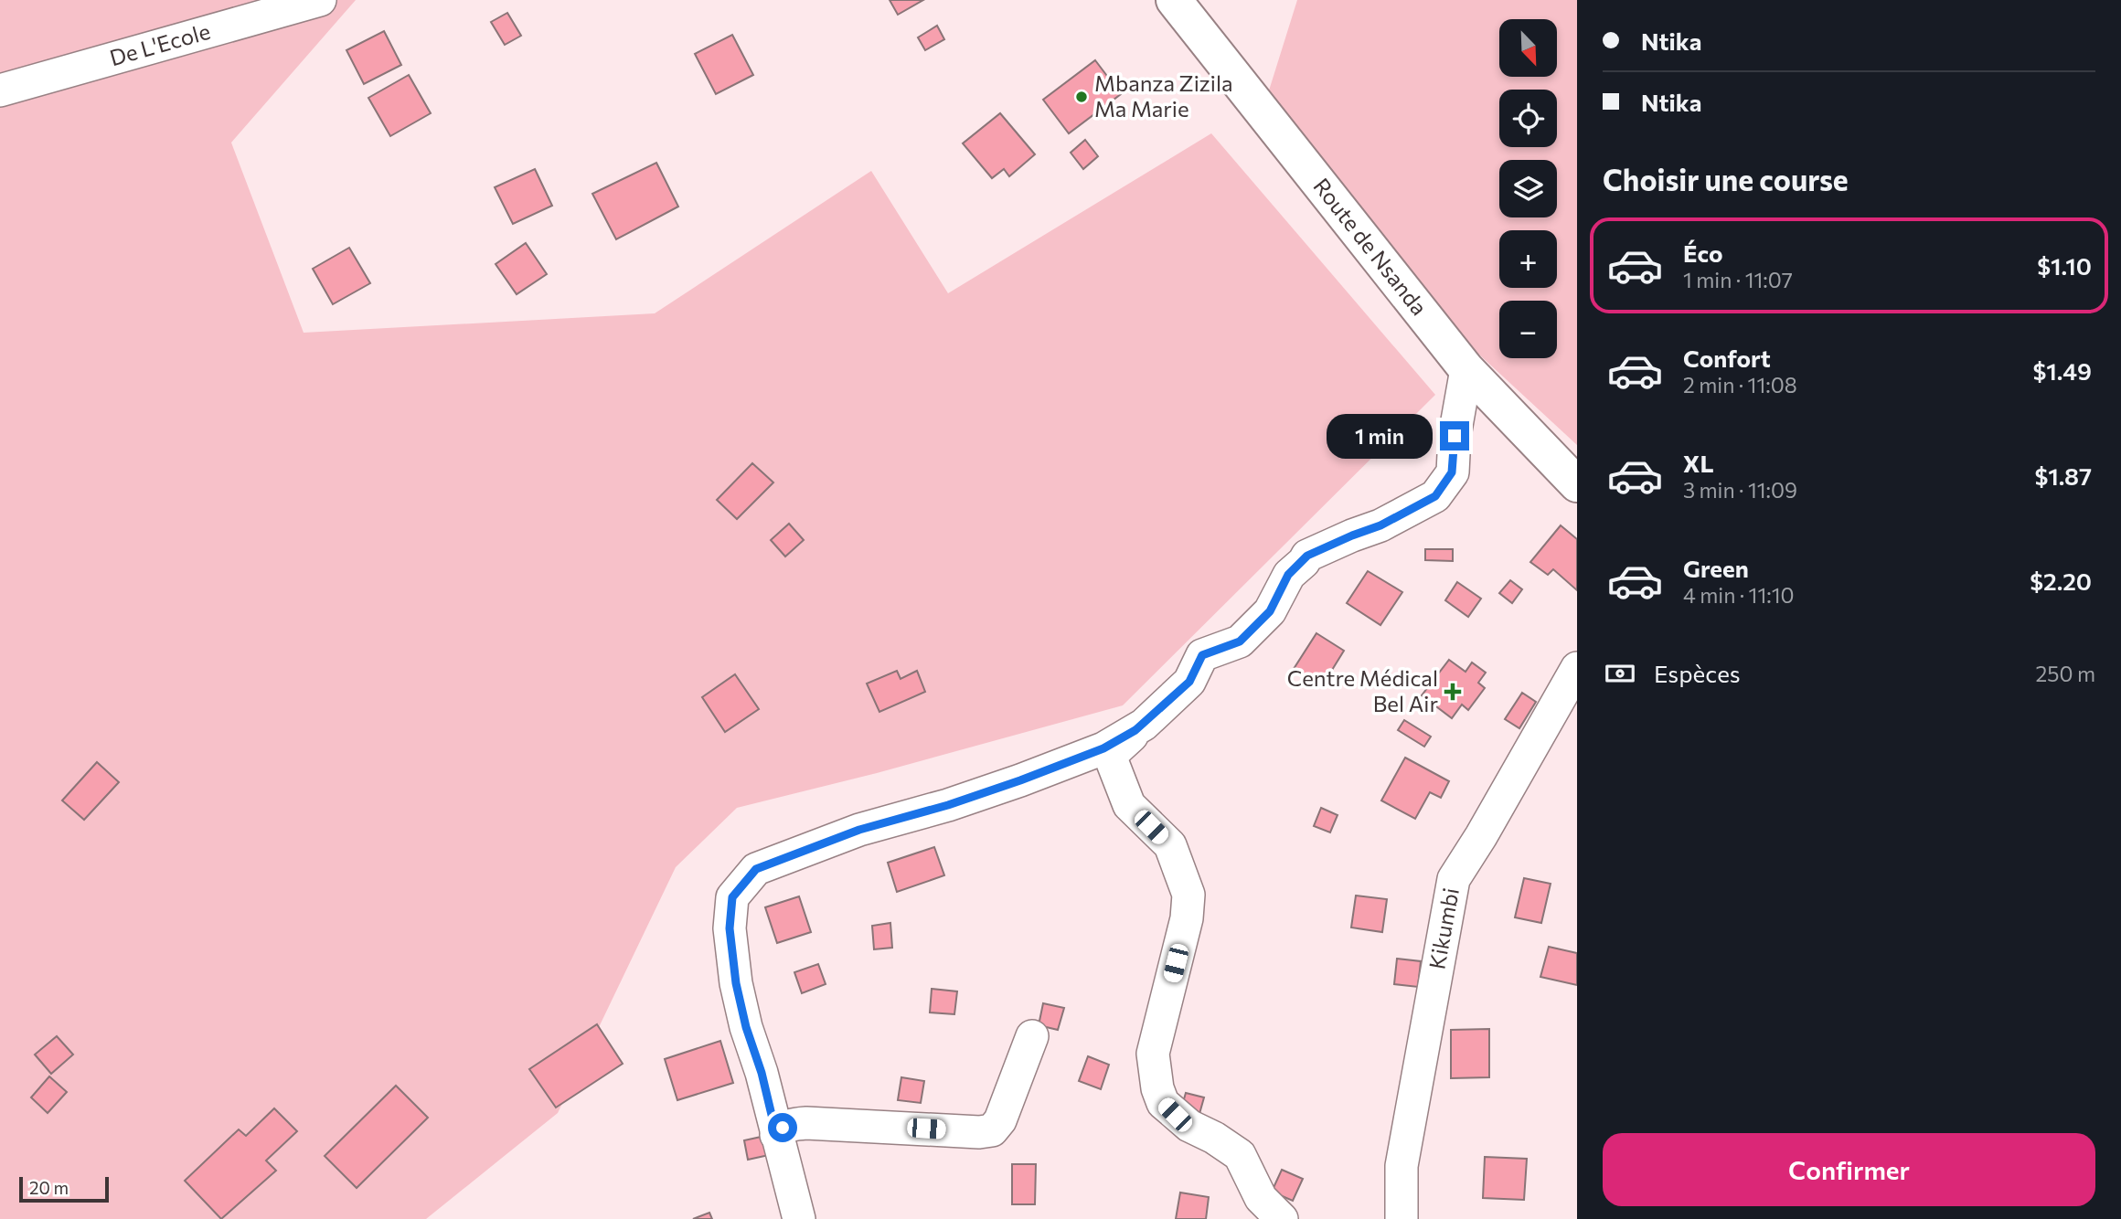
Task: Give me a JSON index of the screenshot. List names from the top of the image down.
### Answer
{
  "streets": {
    "street": ["De L'Ecole", "Route de Nsanda", "Kikumbi"]
  },
  "places": {
    "other": ["Mbanza Zizila Ma Marie"],
    "health": ["Centre Médical Bel Air"]
  },
  "scale_bar": "20 m",
  "north": "bottom right",
  "page": {
    "banner": ["Ntika", "Ntika"],
    "map_buttons": ["+", "−"],
    "heading": "Choisir une course",
    "list": [
      {
        "name": "Éco",
        "note": "1 min · 11:07",
        "value": "$1.10"
      },
      {
        "name": "Confort",
        "note": "2 min · 11:08",
        "value": "$1.49"
      },
      {
        "name": "XL",
        "note": "3 min · 11:09",
        "value": "$1.87"
      },
      {
        "name": "Green",
        "note": "4 min · 11:10",
        "value": "$2.20"
      }
    ],
    "bubble": "1 min",
    "pay": ["Espèces", "250 m"],
    "buttons": "Confirmer",
    "scale": "20 m"
  }
}
